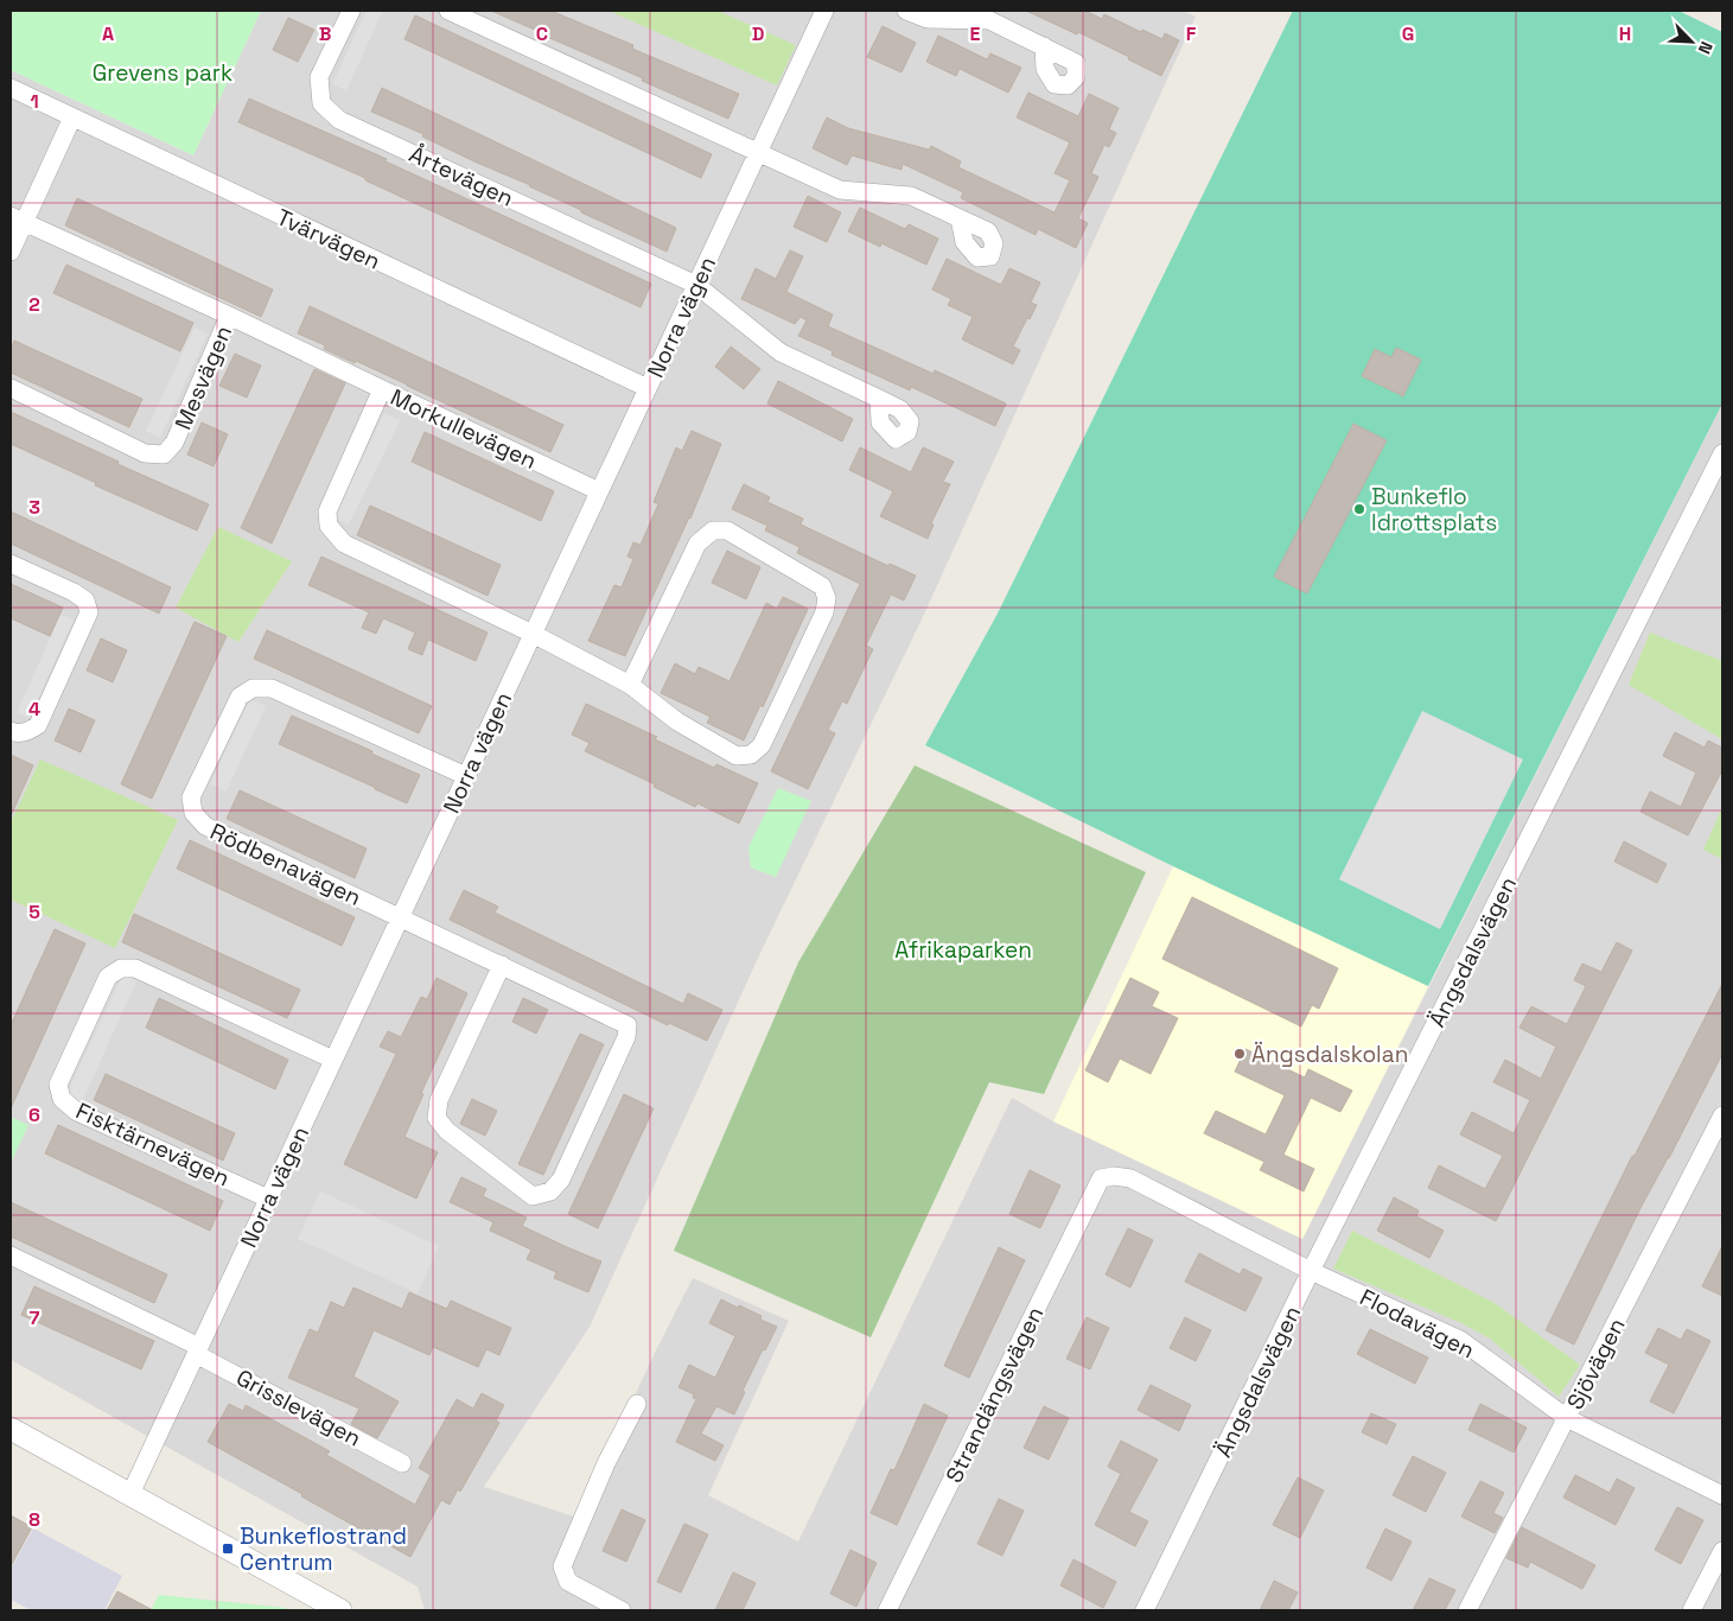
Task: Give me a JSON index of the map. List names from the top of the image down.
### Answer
{
  "streets": {
    "street": [
      "Årtevägen",
      "Tvärvägen",
      "Norra vägen",
      "Mesvägen",
      "Morkullevägen",
      "Rödbenavägen",
      "Ängsdalsvägen",
      "Fisktärnevägen",
      "Flodavägen",
      "Sjövägen",
      "Strandängsvägen",
      "Grisslevägen"
    ]
  },
  "crossings": [
    ["Årtevägen", "Norra vägen"],
    ["Tvärvägen", "Norra vägen"],
    ["Norra vägen", "Morkullevägen"],
    ["Norra vägen", "Rödbenavägen"],
    ["Norra vägen", "Fisktärnevägen"],
    ["Norra vägen", "Grisslevägen"],
    ["Ängsdalsvägen", "Flodavägen"],
    ["Flodavägen", "Sjövägen"],
    ["Flodavägen", "Strandängsvägen"]
  ],
  "parks": ["Grevens park", "Afrikaparken"],
  "places": {
    "other": ["Bunkeflo Idrottsplats", "Ängsdalskolan"],
    "transit": ["Bunkeflostrand Centrum"]
  },
  "north": "bottom right",
  "grid": {
    "columns": [
      "A",
      "B",
      "C",
      "D",
      "E",
      "F",
      "G",
      "H"
    ],
    "rows": [
      "1",
      "2",
      "3",
      "4",
      "5",
      "6",
      "7",
      "8"
    ]
  }
}
